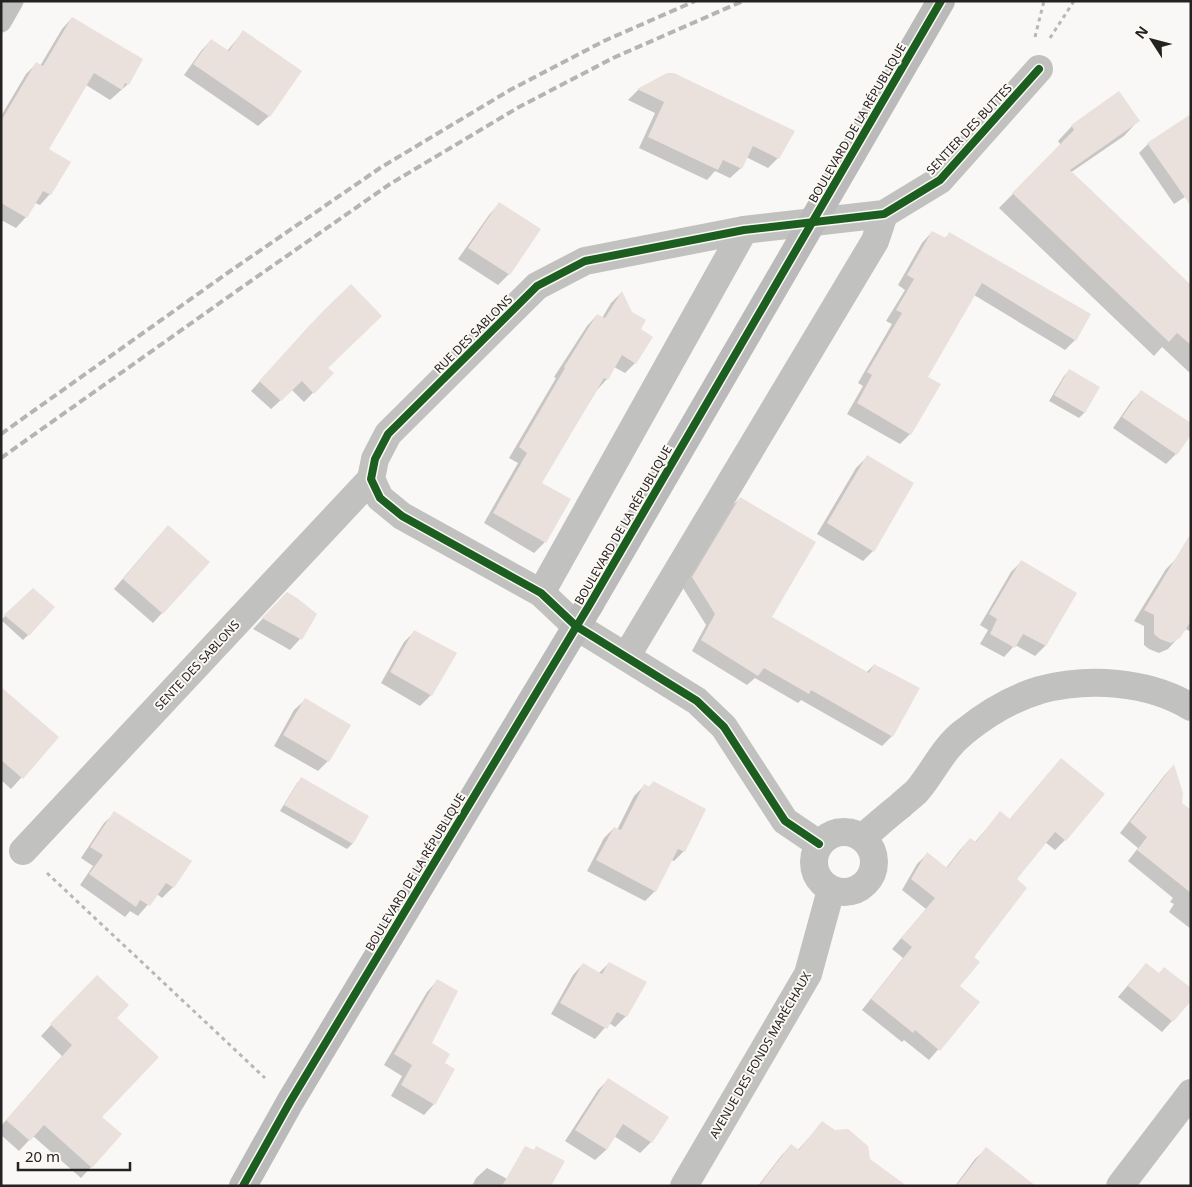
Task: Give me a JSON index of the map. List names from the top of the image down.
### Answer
{
  "streets": {
    "main road": ["BOULEVARD DE LA RÉPUBLIQUE"],
    "street": [
      "SENTIER DES BUTTES",
      "RUE DES SABLONS",
      "SENTE DES SABLONS",
      "AVENUE DES FONDS MARÉCHAUX"
    ]
  },
  "crossings": [
    ["SENTIER DES BUTTES", "RUE DES SABLONS"],
    ["RUE DES SABLONS", "SENTE DES SABLONS"]
  ],
  "scale_bar": "20 m",
  "north": "top left"
}
